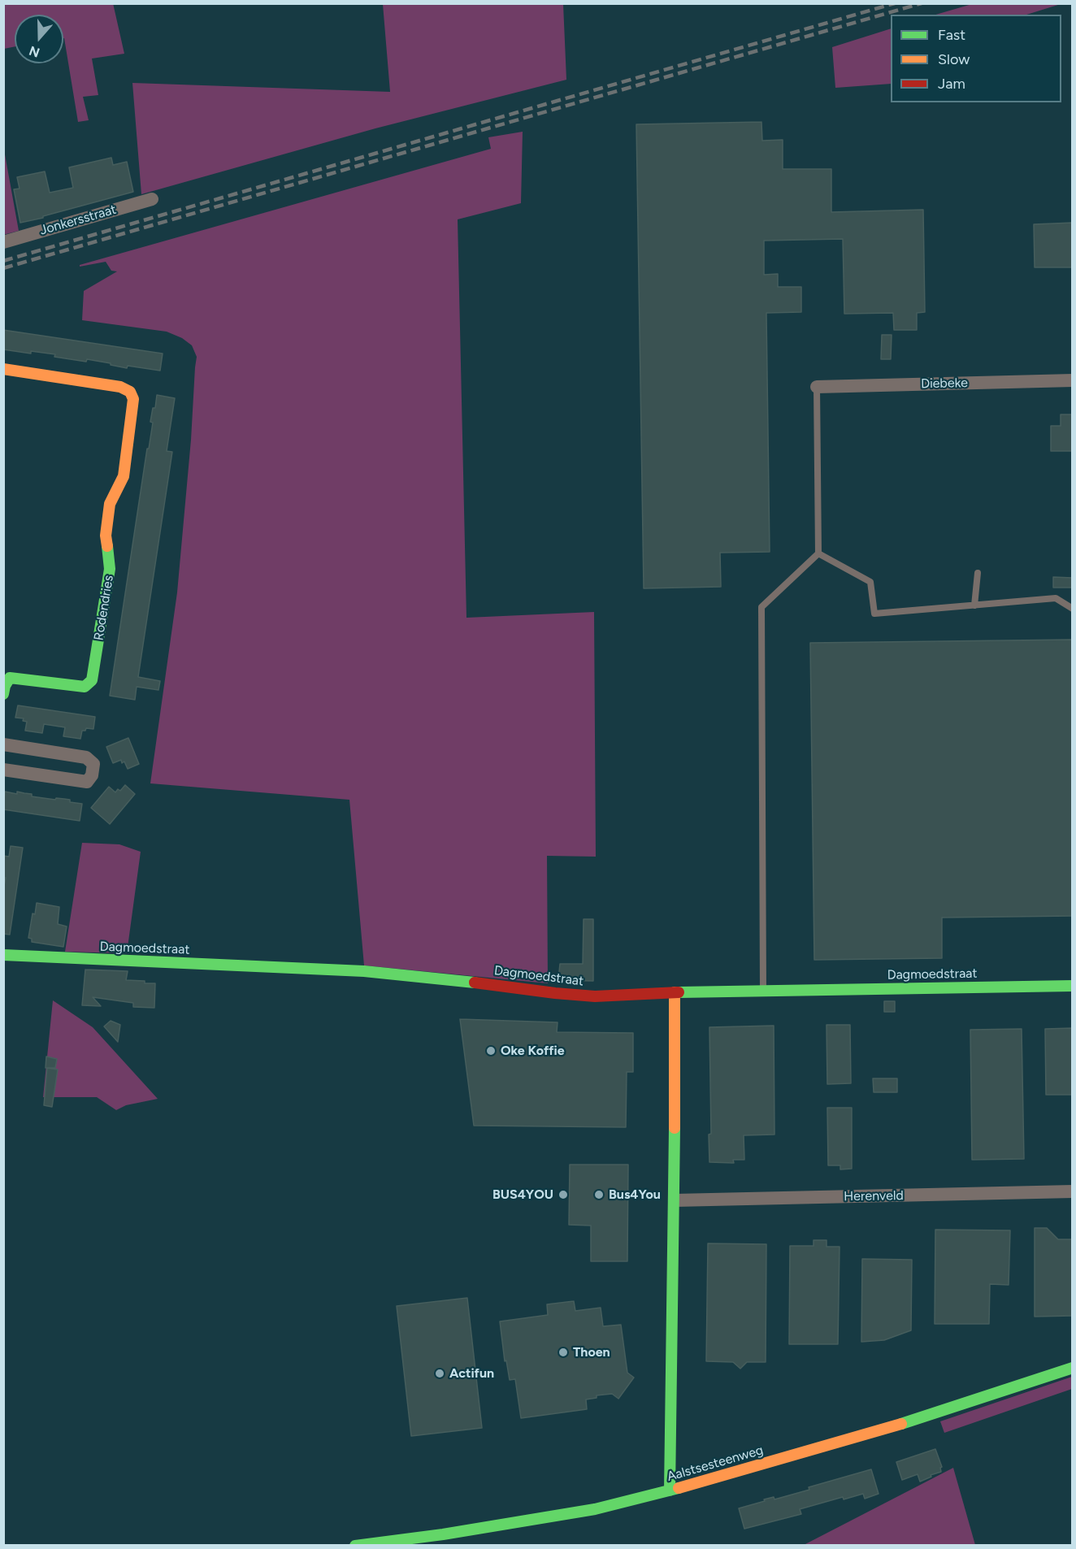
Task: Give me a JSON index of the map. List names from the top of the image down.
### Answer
{
  "streets": {
    "street": [
      "Jonkersstraat",
      "Diebeke",
      "Rodendries",
      "Dagmoedstraat",
      "Herenveld",
      "Aalstsesteenweg"
    ]
  },
  "places": [
    "Oke Koffie",
    "BUS4YOU",
    "Bus4You",
    "Thoen",
    "Actifun"
  ],
  "legend": ["Fast", "Slow", "Jam"],
  "north": "bottom"
}
